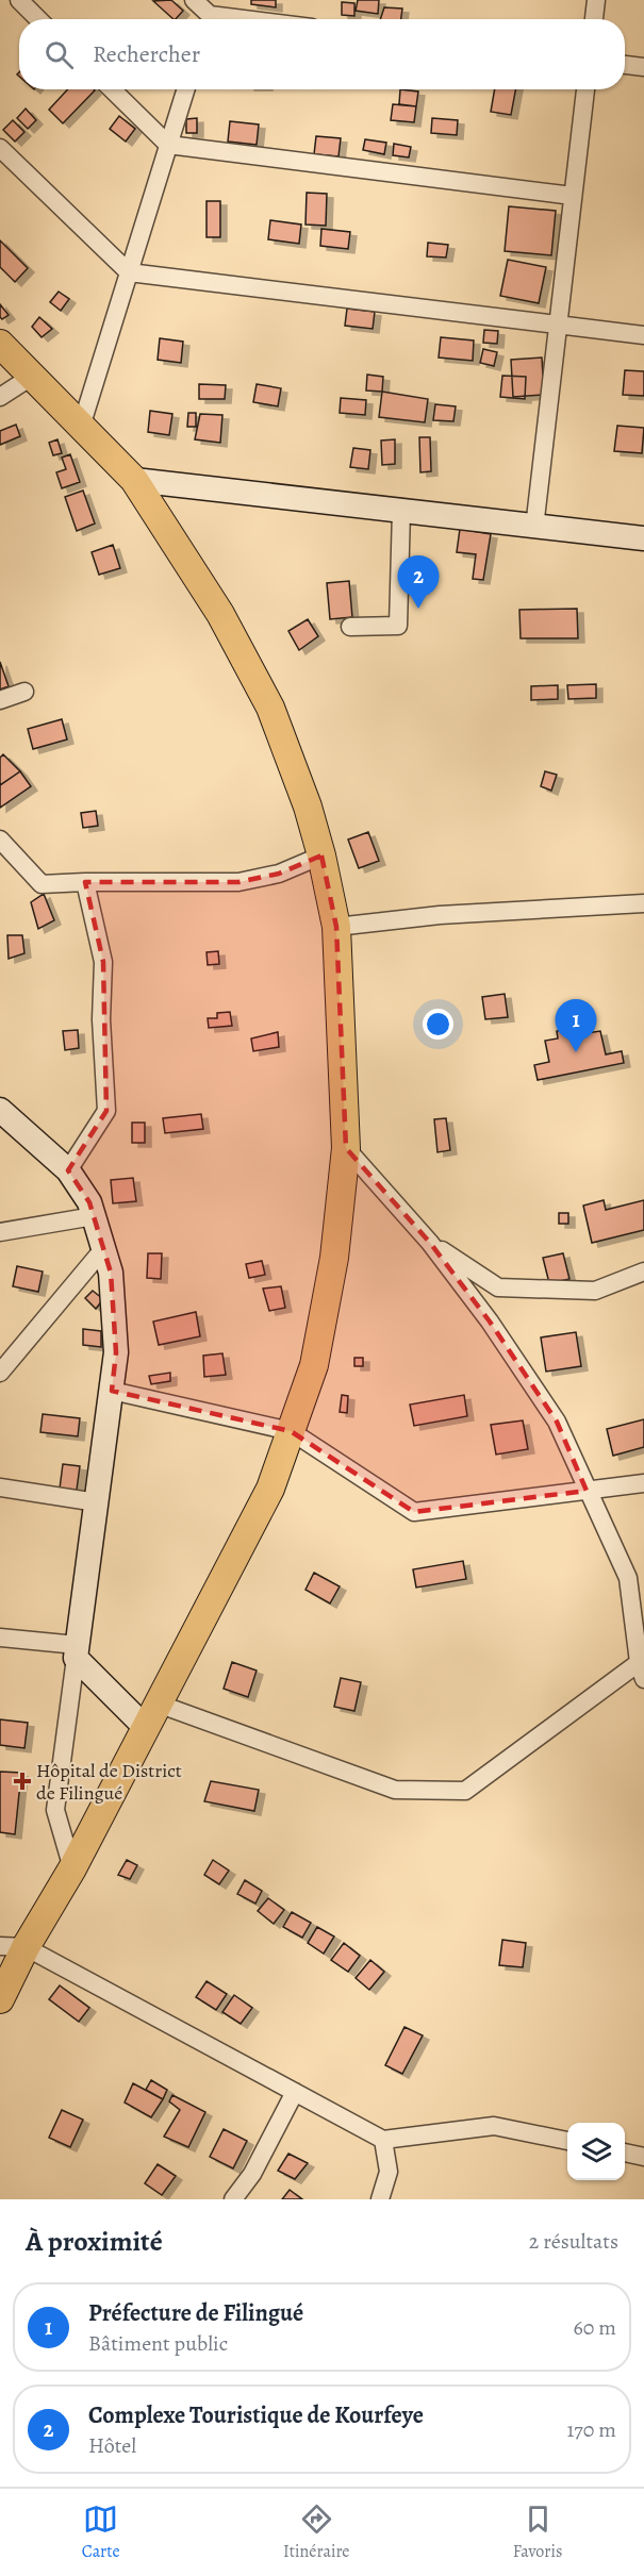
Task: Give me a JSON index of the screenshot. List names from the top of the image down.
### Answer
{
  "places": {
    "health": ["Hôpital de District de Filingué"]
  },
  "page": {
    "search": "Rechercher",
    "pins": ["2", "1"],
    "heading": ["À proximité", "2 résultats"],
    "list": [
      {
        "mark": "1",
        "name": "Préfecture de Filingué",
        "note": "Bâtiment public",
        "value": "60 m"
      },
      {
        "mark": "2",
        "name": "Complexe Touristique de Kourfeye",
        "note": "Hôtel",
        "value": "170 m"
      }
    ],
    "nav": ["Carte", "Itinéraire", "Favoris"]
  }
}
